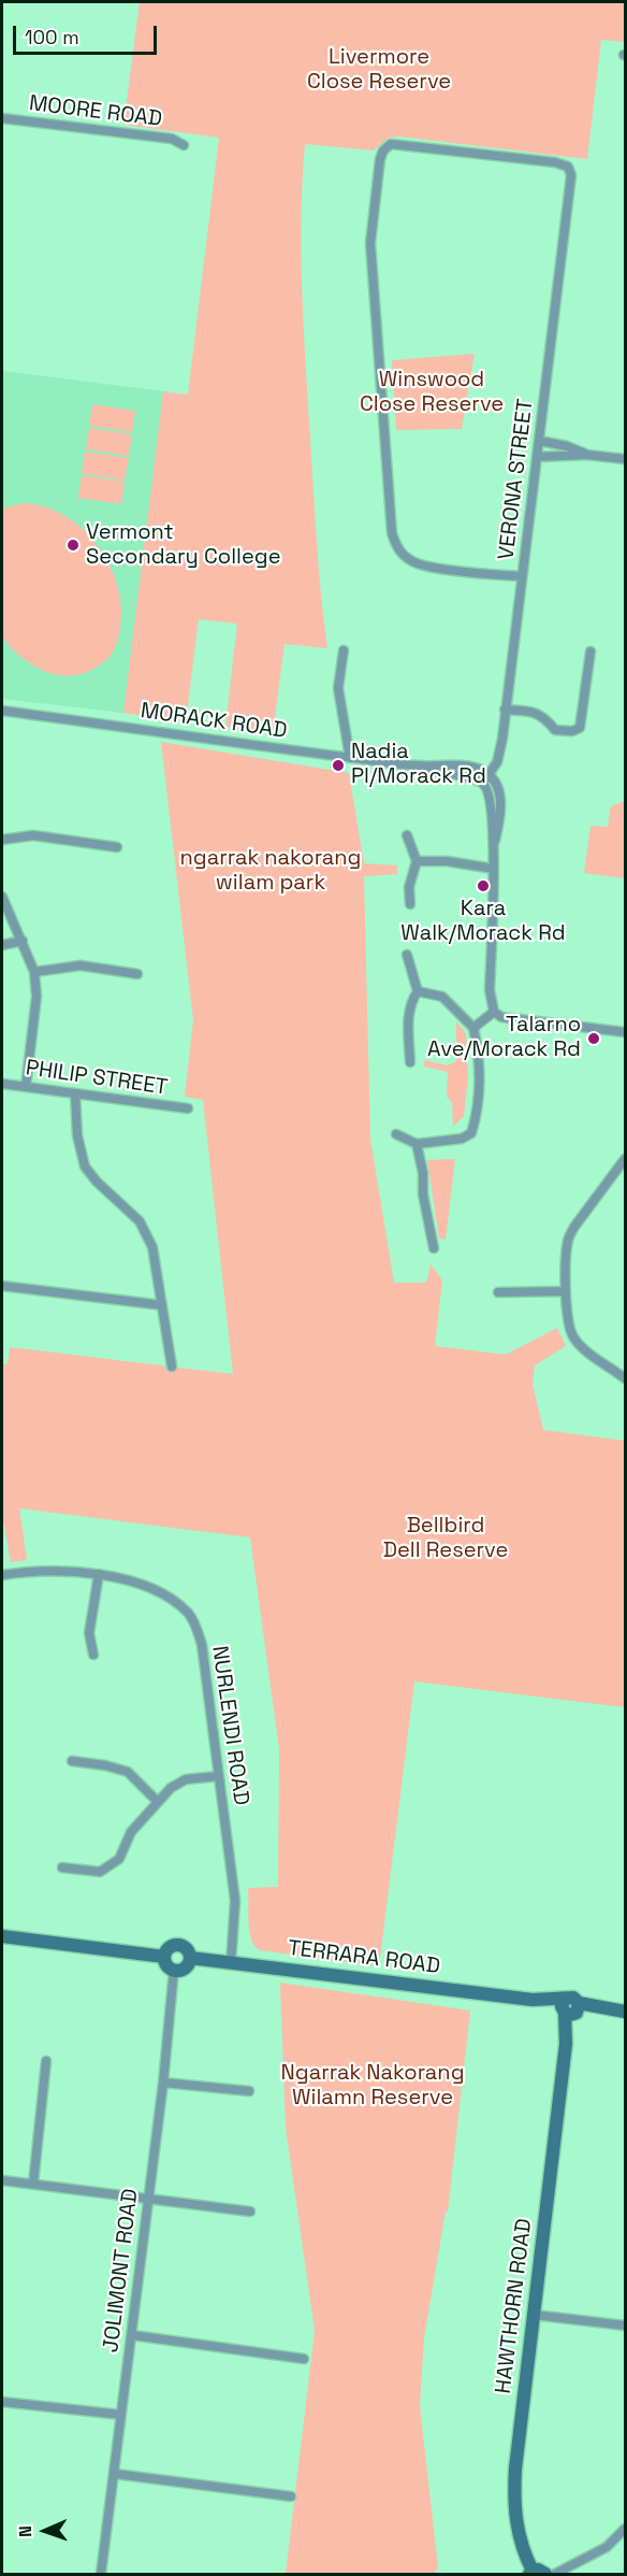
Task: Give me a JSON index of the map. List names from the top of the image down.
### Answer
{
  "streets": {
    "main road": ["TERRARA ROAD", "HAWTHORN ROAD"],
    "street": [
      "MOORE ROAD",
      "VERONA STREET",
      "MORACK ROAD",
      "PHILIP STREET",
      "NURLENDI ROAD",
      "JOLIMONT ROAD"
    ]
  },
  "crossings": [
    ["VERONA STREET", "MORACK ROAD"],
    ["NURLENDI ROAD", "TERRARA ROAD"],
    ["TERRARA ROAD", "JOLIMONT ROAD"],
    ["TERRARA ROAD", "HAWTHORN ROAD"]
  ],
  "parks": [
    "Livermore Close Reserve",
    "Winswood Close Reserve",
    "ngarrak nakorang wilam park",
    "Bellbird Dell Reserve",
    "Ngarrak Nakorang Wilamn Reserve"
  ],
  "places": [
    "Vermont Secondary College",
    "Nadia Pl/Morack Rd",
    "Kara Walk/Morack Rd",
    "Talarno Ave/Morack Rd"
  ],
  "scale_bar": "100 m",
  "north": "left"
}
